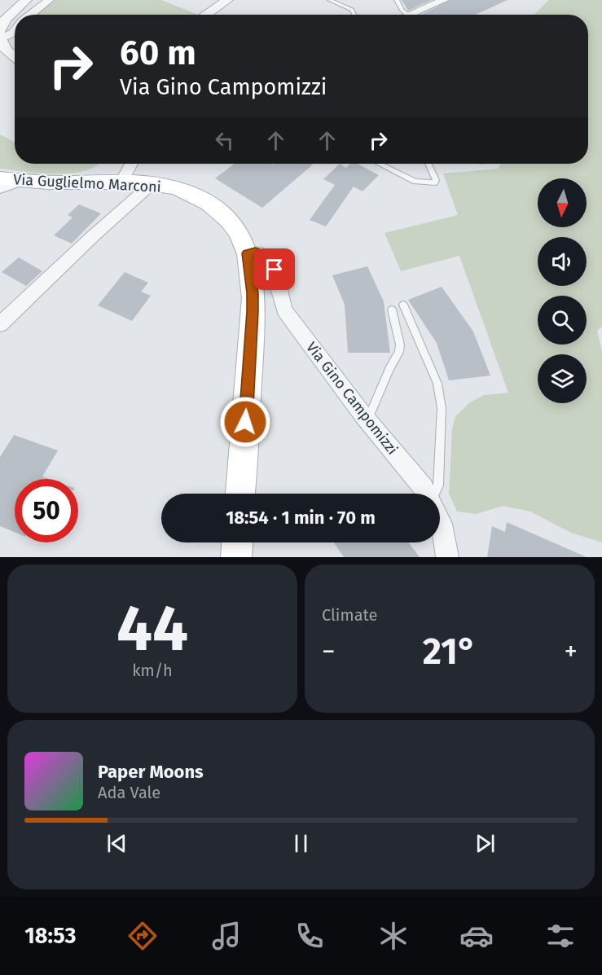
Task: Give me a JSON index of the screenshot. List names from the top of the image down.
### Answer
{
  "streets": {
    "main road": ["Via Guglielmo Marconi"],
    "street": ["Via Gino Campomizzi"]
  },
  "crossings": [
    ["Via Guglielmo Marconi", "Via Gino Campomizzi"]
  ],
  "north": "bottom",
  "page": {
    "turn": ["60 m", "Via Gino Campomizzi"],
    "limit": "50",
    "trip": "18:54 · 1 min · 70 m",
    "tile": [
      ["44", "km/h"],
      "Climate"
    ],
    "heat": ["−", "21°", "+"],
    "song": ["Paper Moons", "Ada Vale"],
    "tabs": "18:53"
  }
}
